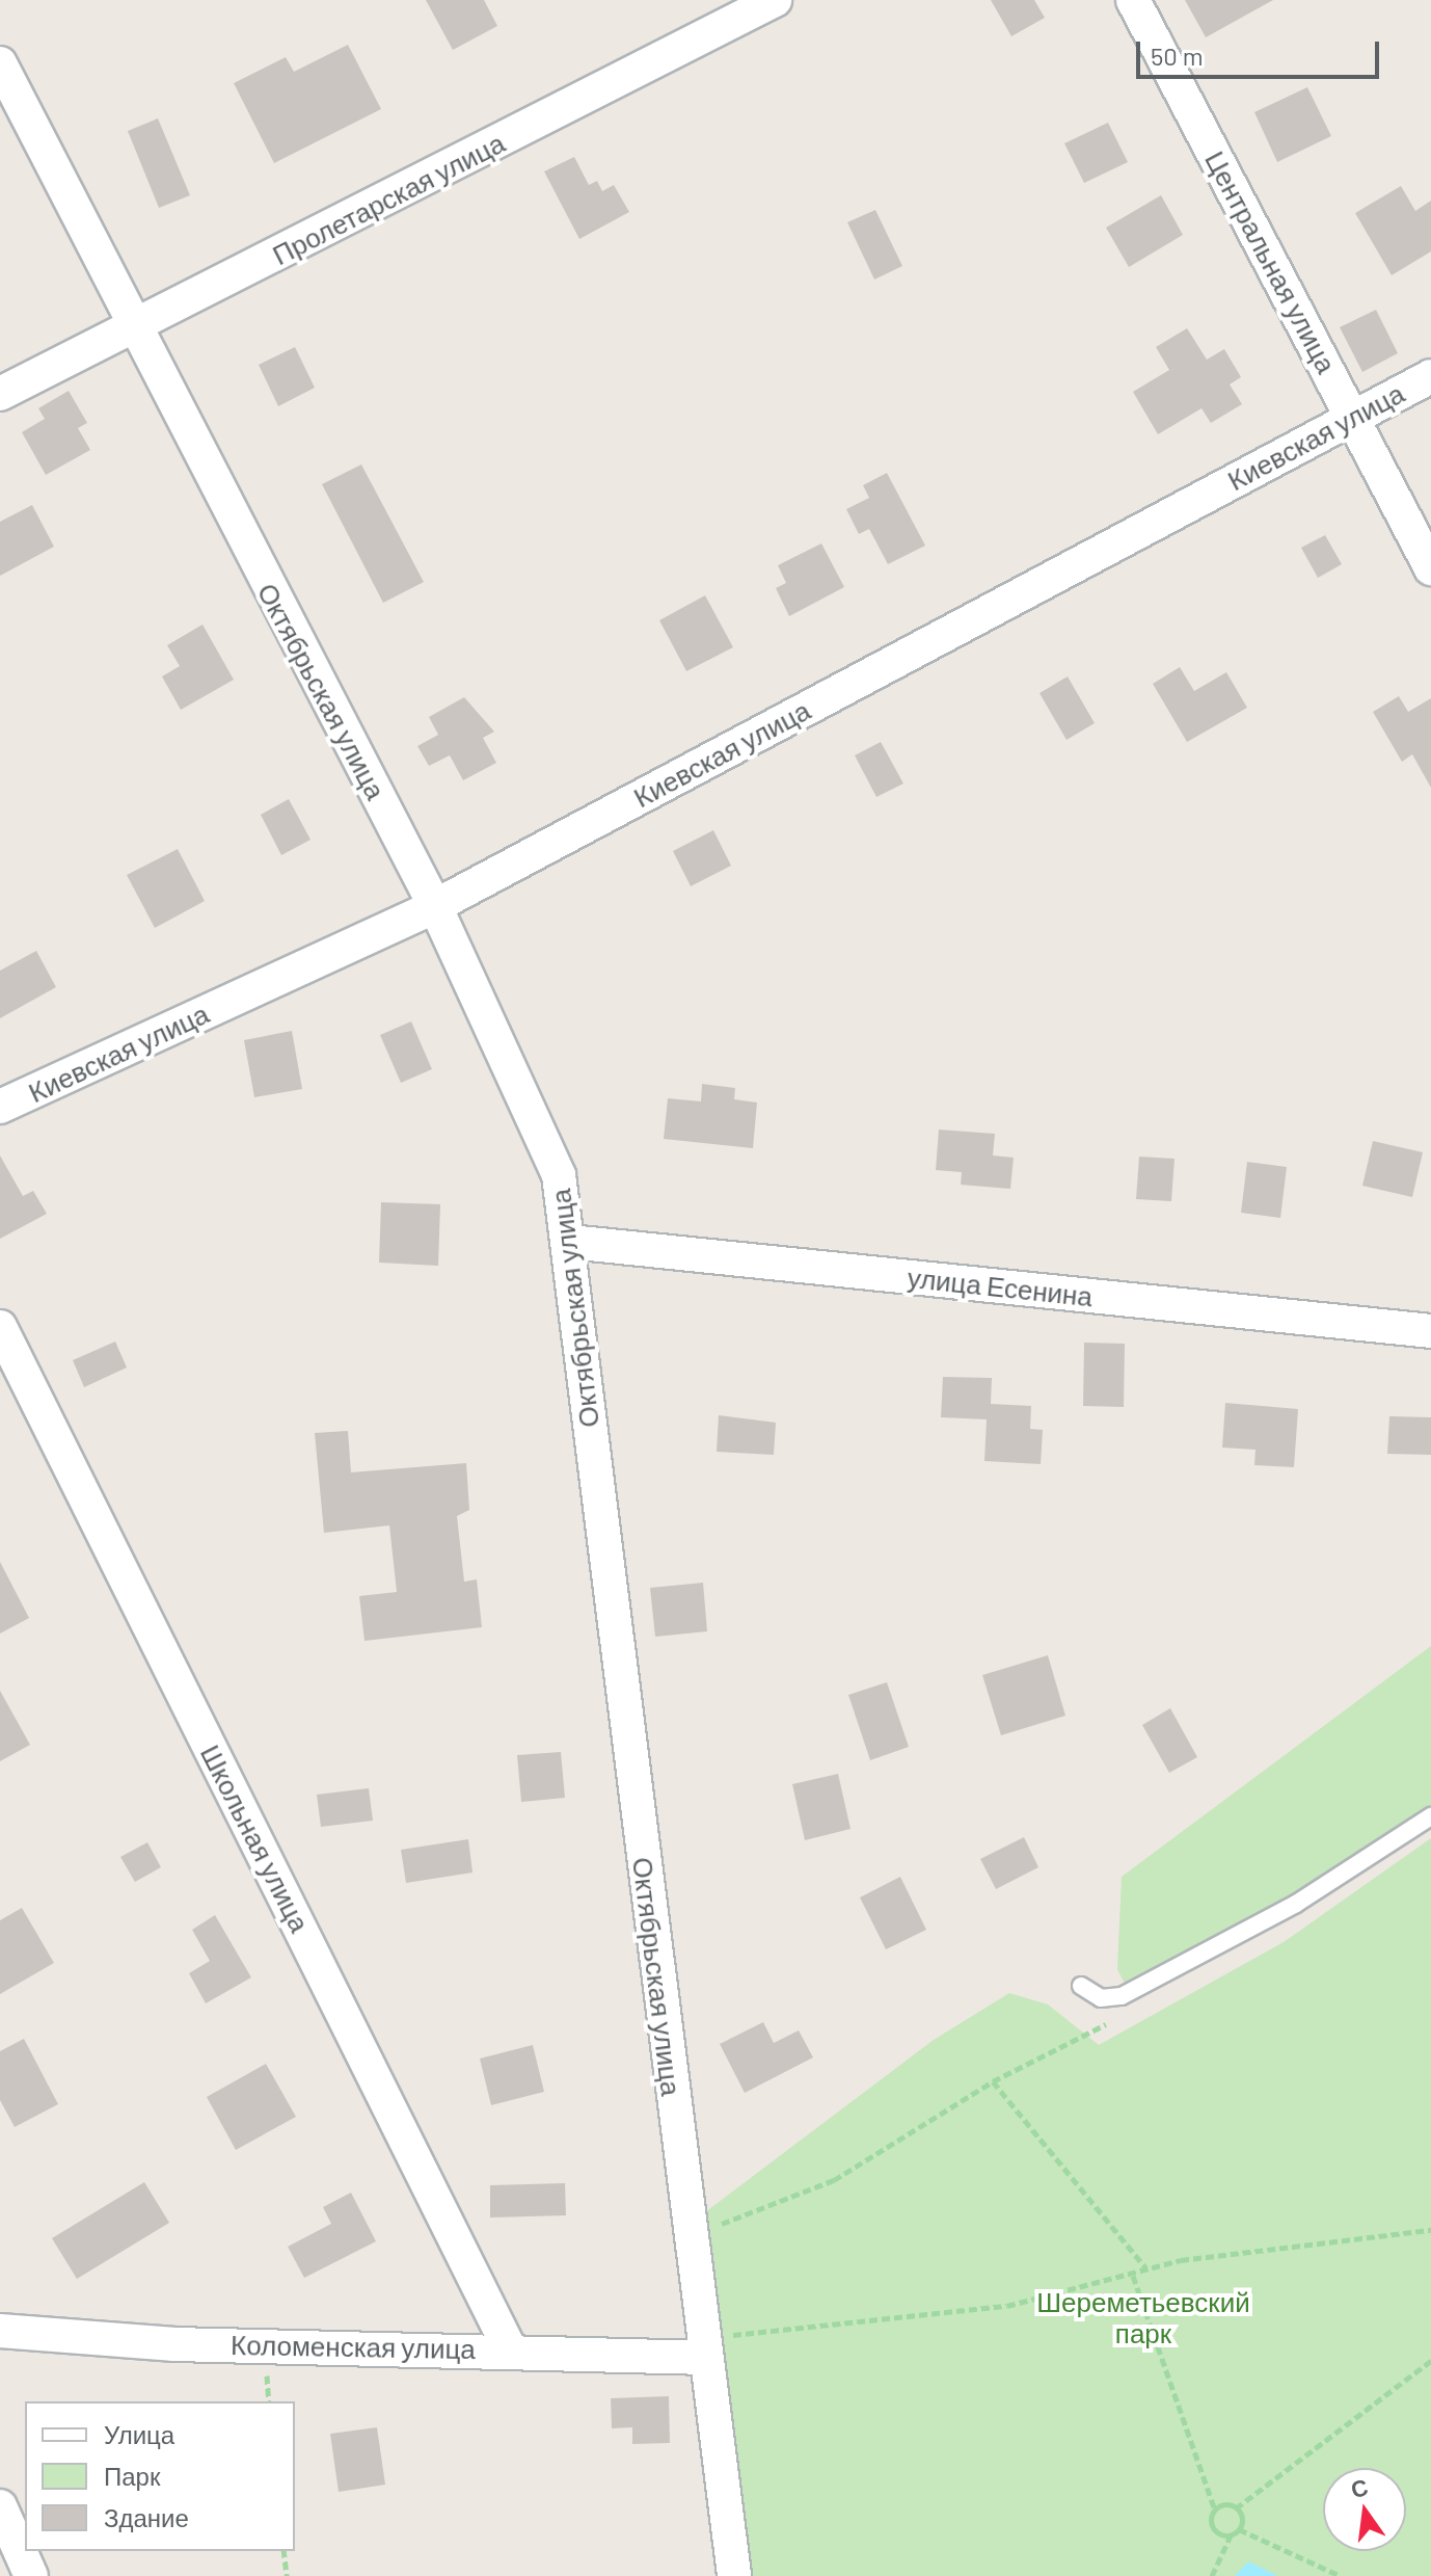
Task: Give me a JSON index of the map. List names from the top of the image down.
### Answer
{
  "streets": {
    "street": [
      "Пролетарская улица",
      "Центральная улица",
      "Киевская улица",
      "Октябрьская улица",
      "улица Есенина",
      "Школьная улица",
      "Коломенская улица"
    ]
  },
  "crossings": [
    ["Пролетарская улица", "Октябрьская улица"],
    ["Центральная улица", "Киевская улица"],
    ["Киевская улица", "Октябрьская улица"],
    ["Октябрьская улица", "улица Есенина"],
    ["Октябрьская улица", "Коломенская улица"],
    ["Школьная улица", "Коломенская улица"]
  ],
  "parks": ["Шереметьевский парк"],
  "legend": ["Улица", "Парк", "Здание"],
  "scale_bar": "50 m",
  "north": "top"
}
